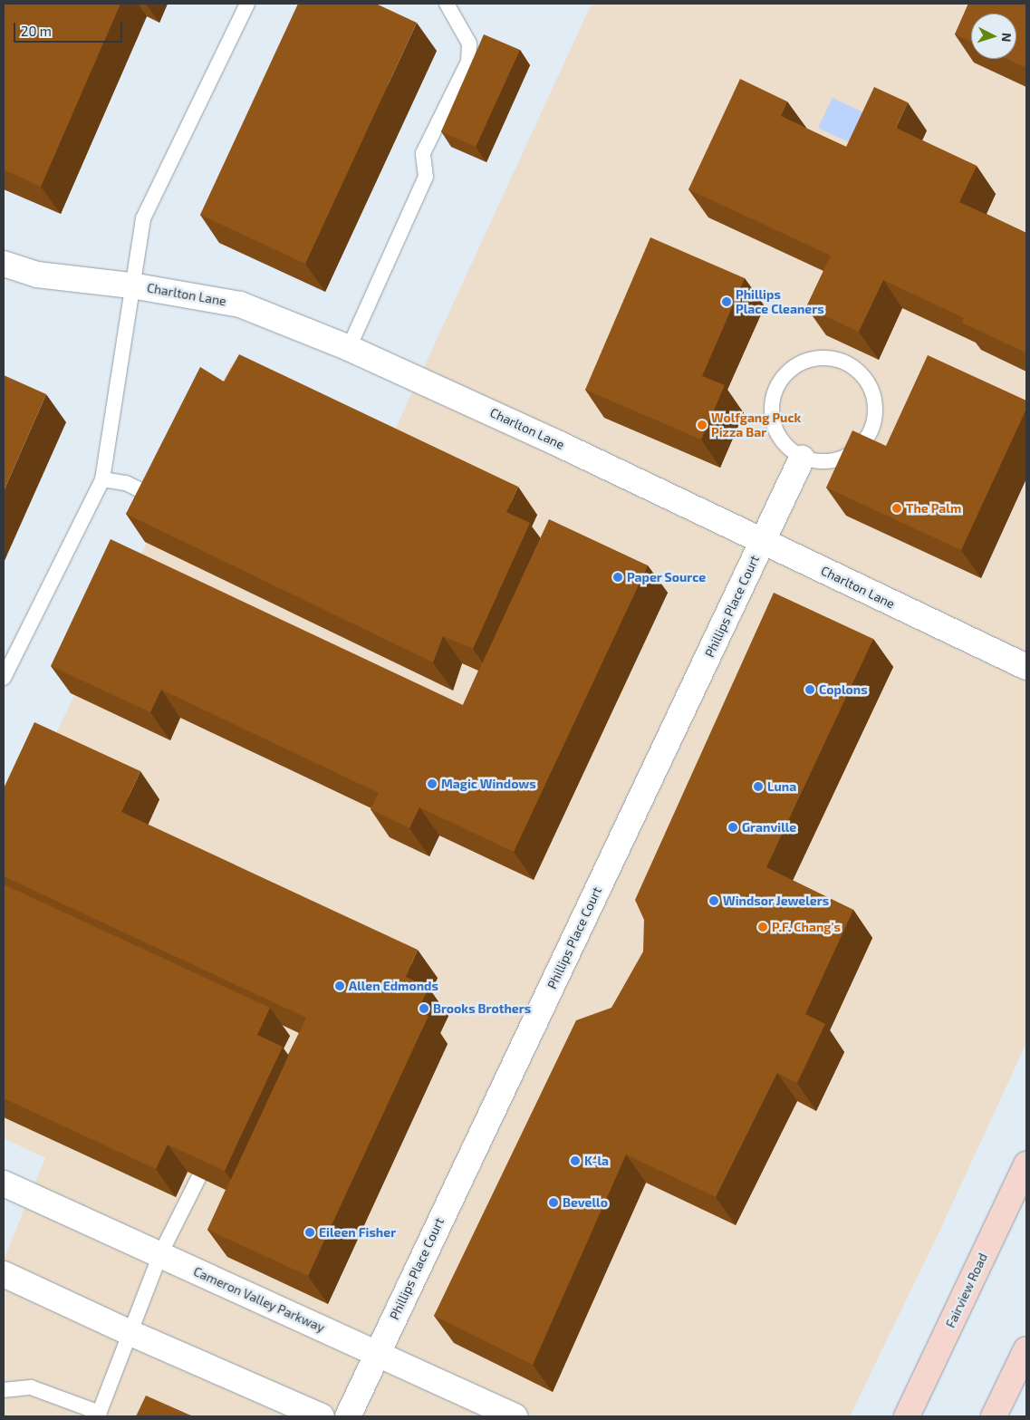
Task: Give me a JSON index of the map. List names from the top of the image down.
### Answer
{
  "streets": {
    "main road": ["Fairview Road"],
    "street": ["Charlton Lane", "Phillips Place Court", "Cameron Valley Parkway"]
  },
  "crossings": [
    ["Charlton Lane", "Phillips Place Court"],
    ["Phillips Place Court", "Cameron Valley Parkway"]
  ],
  "places": [
    "Phillips Place Cleaners",
    "Wolfgang Puck Pizza Bar",
    "The Palm",
    "Paper Source",
    "Coplons",
    "Magic Windows",
    "Luna",
    "Granville",
    "Windsor Jewelers",
    "P.F. Chang's",
    "Allen Edmonds",
    "Brooks Brothers",
    "K-la",
    "Bevello",
    "Eileen Fisher"
  ],
  "scale_bar": "20 m",
  "north": "right"
}
